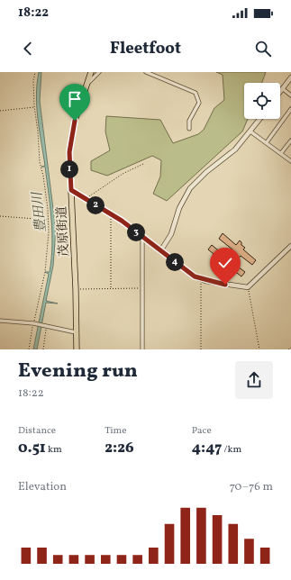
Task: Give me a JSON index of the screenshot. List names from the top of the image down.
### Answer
{
  "streets": {
    "main road": ["茂原街道"]
  },
  "water": ["豊田川"],
  "page": {
    "status": "18:22",
    "header": "Fleetfoot",
    "pins": [
      "1",
      "2",
      "3",
      "4"
    ],
    "heading": ["Evening run", "18:22"],
    "stats": [
      ["Distance", "0.51 km"],
      ["Time", "2:26"],
      ["Pace", "4:47 /km"]
    ],
    "chart": ["Elevation", "70–76 m"]
  }
}
